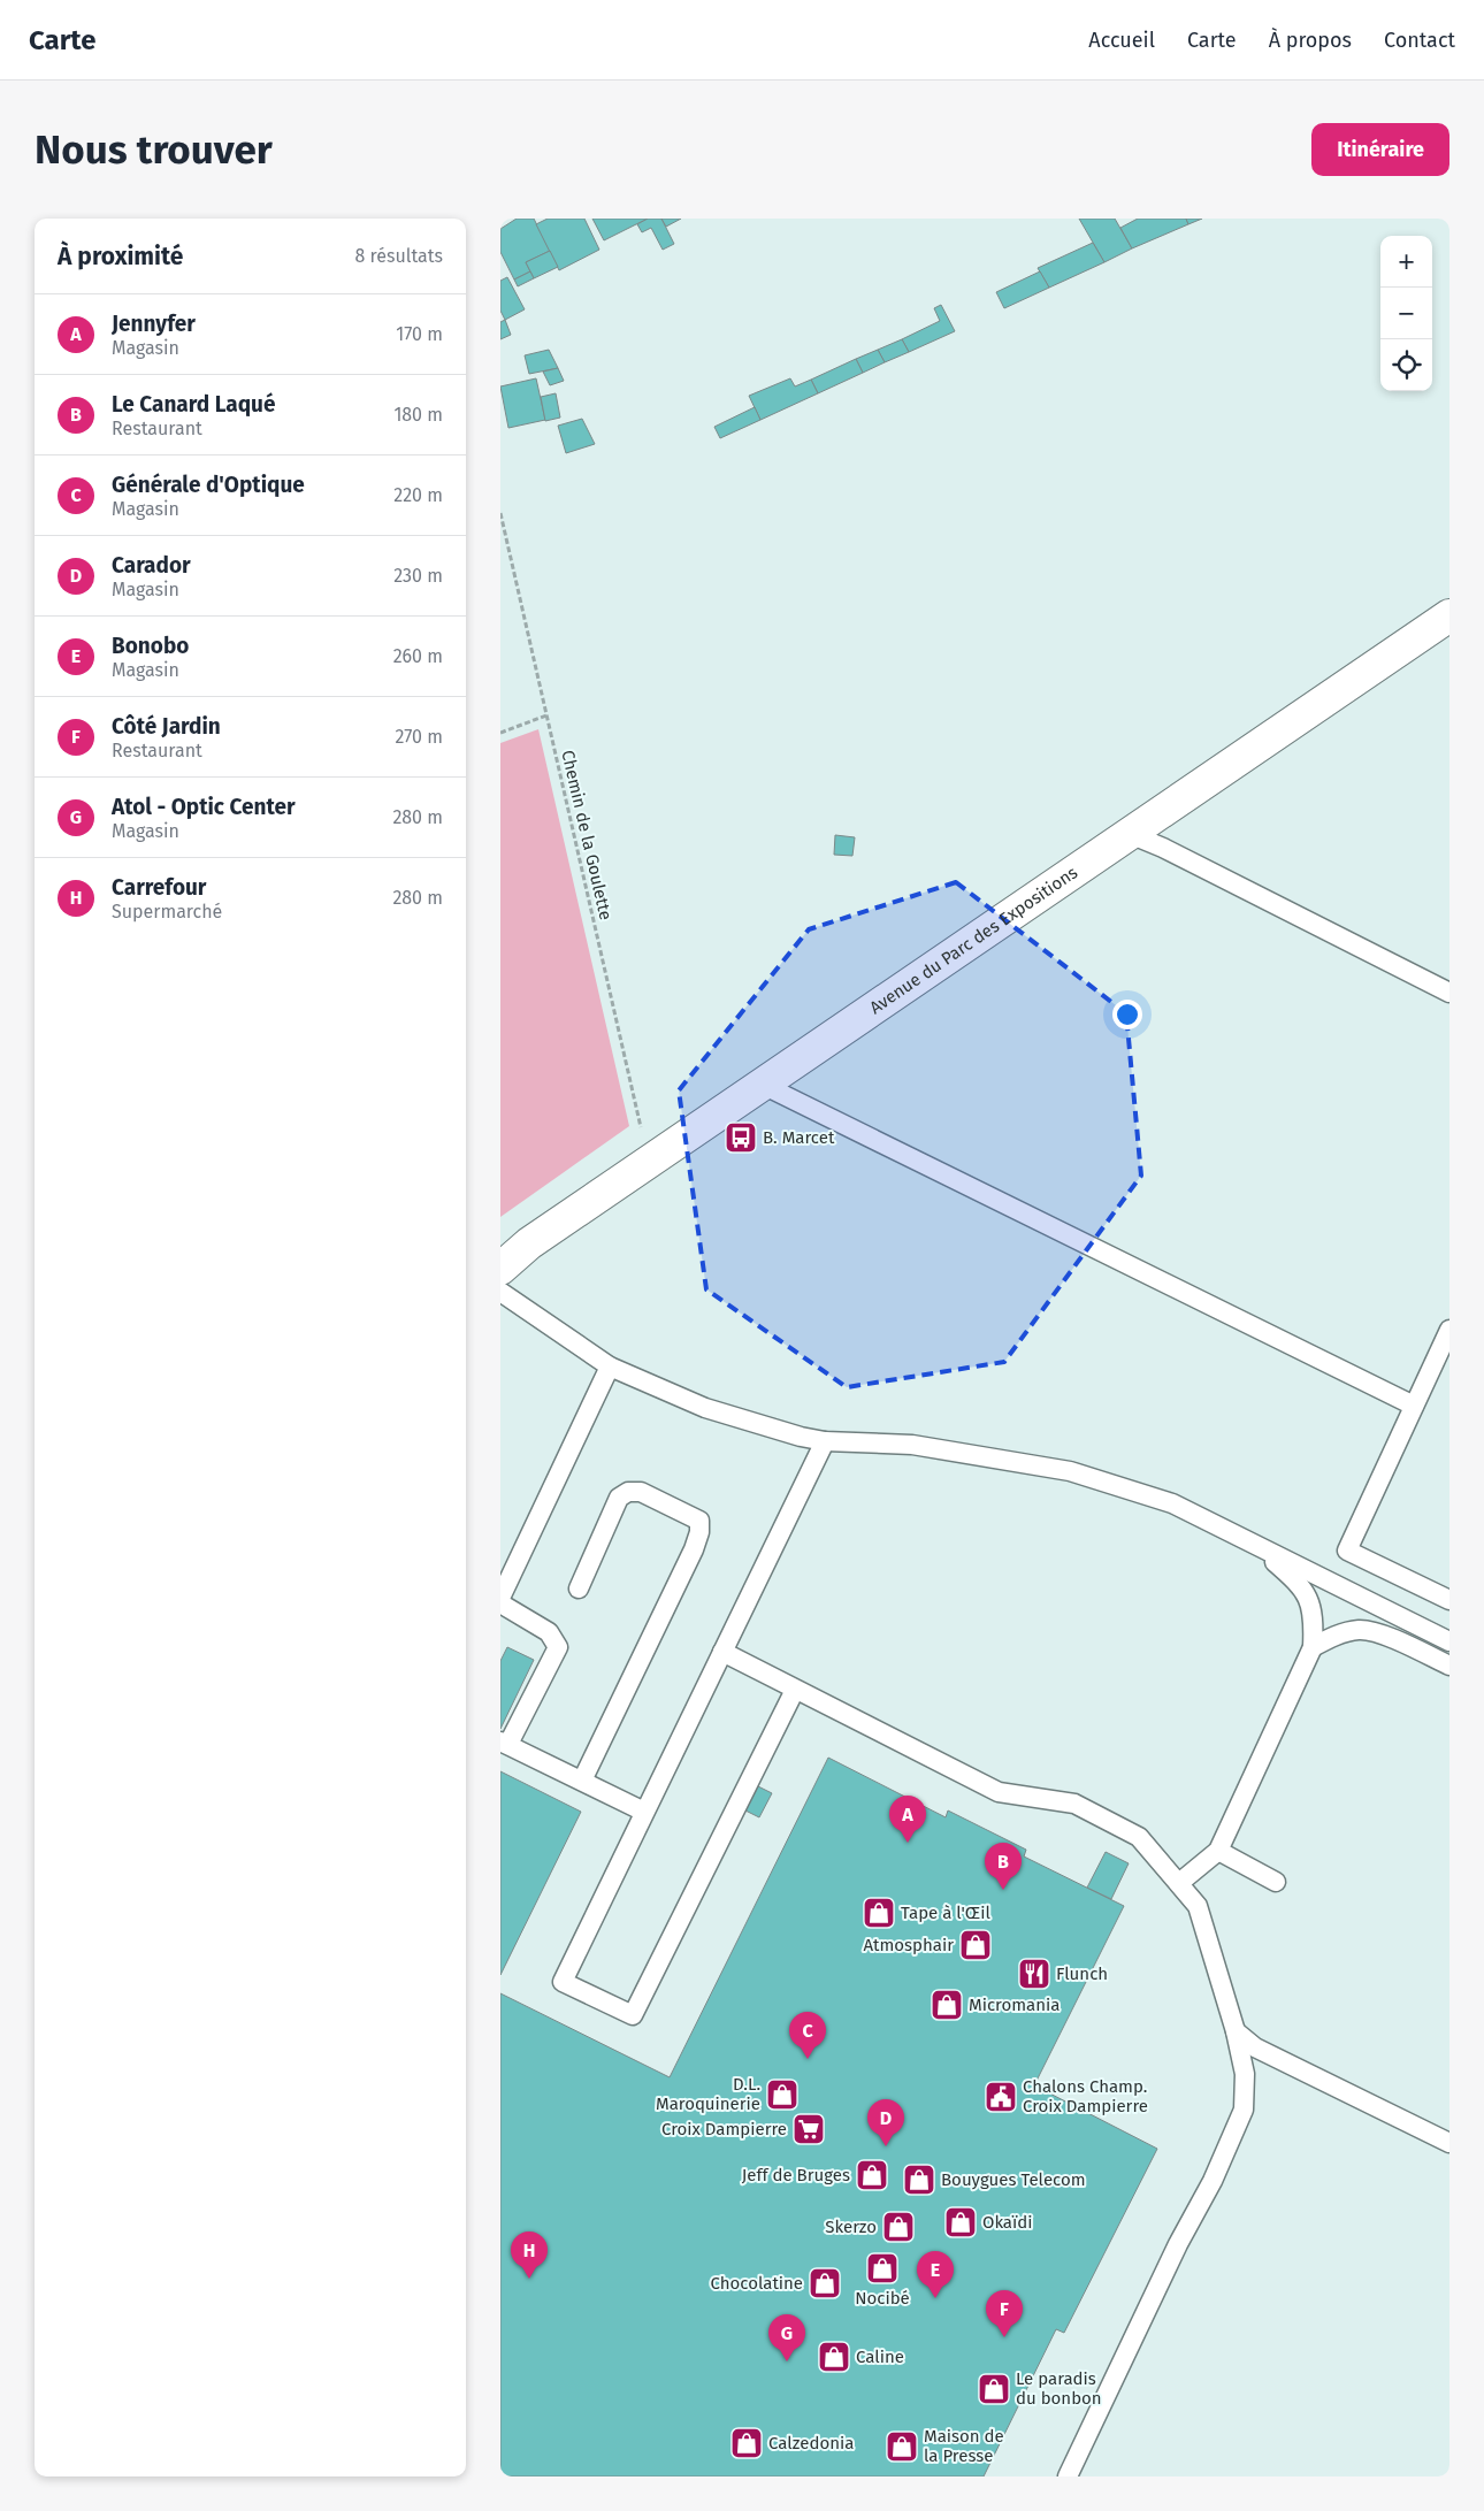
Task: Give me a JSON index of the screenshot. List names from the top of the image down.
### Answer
{
  "streets": {
    "street": ["Avenue du Parc des Expositions"],
    "path": ["Chemin de la Goulette"]
  },
  "crossings": [
    ["Chemin de la Goulette", "Avenue du Parc des Expositions"]
  ],
  "places": {
    "bus stop": ["B. Marcet"],
    "shop": [
      "Tape à l'Œil",
      "Atmosphair",
      "Micromania",
      "D.L. Maroquinerie",
      "Jeff de Bruges",
      "Bouygues Telecom",
      "Okaïdi",
      "Skerzo",
      "Nocibé",
      "Chocolatine",
      "Caline",
      "Le paradis du bonbon",
      "Calzedonia",
      "Maison de la Presse"
    ],
    "restaurant": ["Flunch"],
    "public building": ["Chalons Champ. Croix Dampierre"],
    "supermarket": ["Croix Dampierre"]
  },
  "page": {
    "header": "Carte",
    "nav": [
      "Accueil",
      "Carte",
      "À propos",
      "Contact"
    ],
    "buttons": "Itinéraire",
    "title": "Nous trouver",
    "heading": ["À proximité", "8 résultats"],
    "map_buttons": ["+", "−"],
    "list": [
      {
        "mark": "A",
        "name": "Jennyfer",
        "note": "Magasin",
        "value": "170 m"
      },
      {
        "mark": "B",
        "name": "Le Canard Laqué",
        "note": "Restaurant",
        "value": "180 m"
      },
      {
        "mark": "C",
        "name": "Générale d'Optique",
        "note": "Magasin",
        "value": "220 m"
      },
      {
        "mark": "D",
        "name": "Carador",
        "note": "Magasin",
        "value": "230 m"
      },
      {
        "mark": "E",
        "name": "Bonobo",
        "note": "Magasin",
        "value": "260 m"
      },
      {
        "mark": "F",
        "name": "Côté Jardin",
        "note": "Restaurant",
        "value": "270 m"
      },
      {
        "mark": "G",
        "name": "Atol - Optic Center",
        "note": "Magasin",
        "value": "280 m"
      },
      {
        "mark": "H",
        "name": "Carrefour",
        "note": "Supermarché",
        "value": "280 m"
      }
    ],
    "pins": [
      "A",
      "B",
      "C",
      "D",
      "H",
      "E",
      "F",
      "G"
    ]
  }
}
